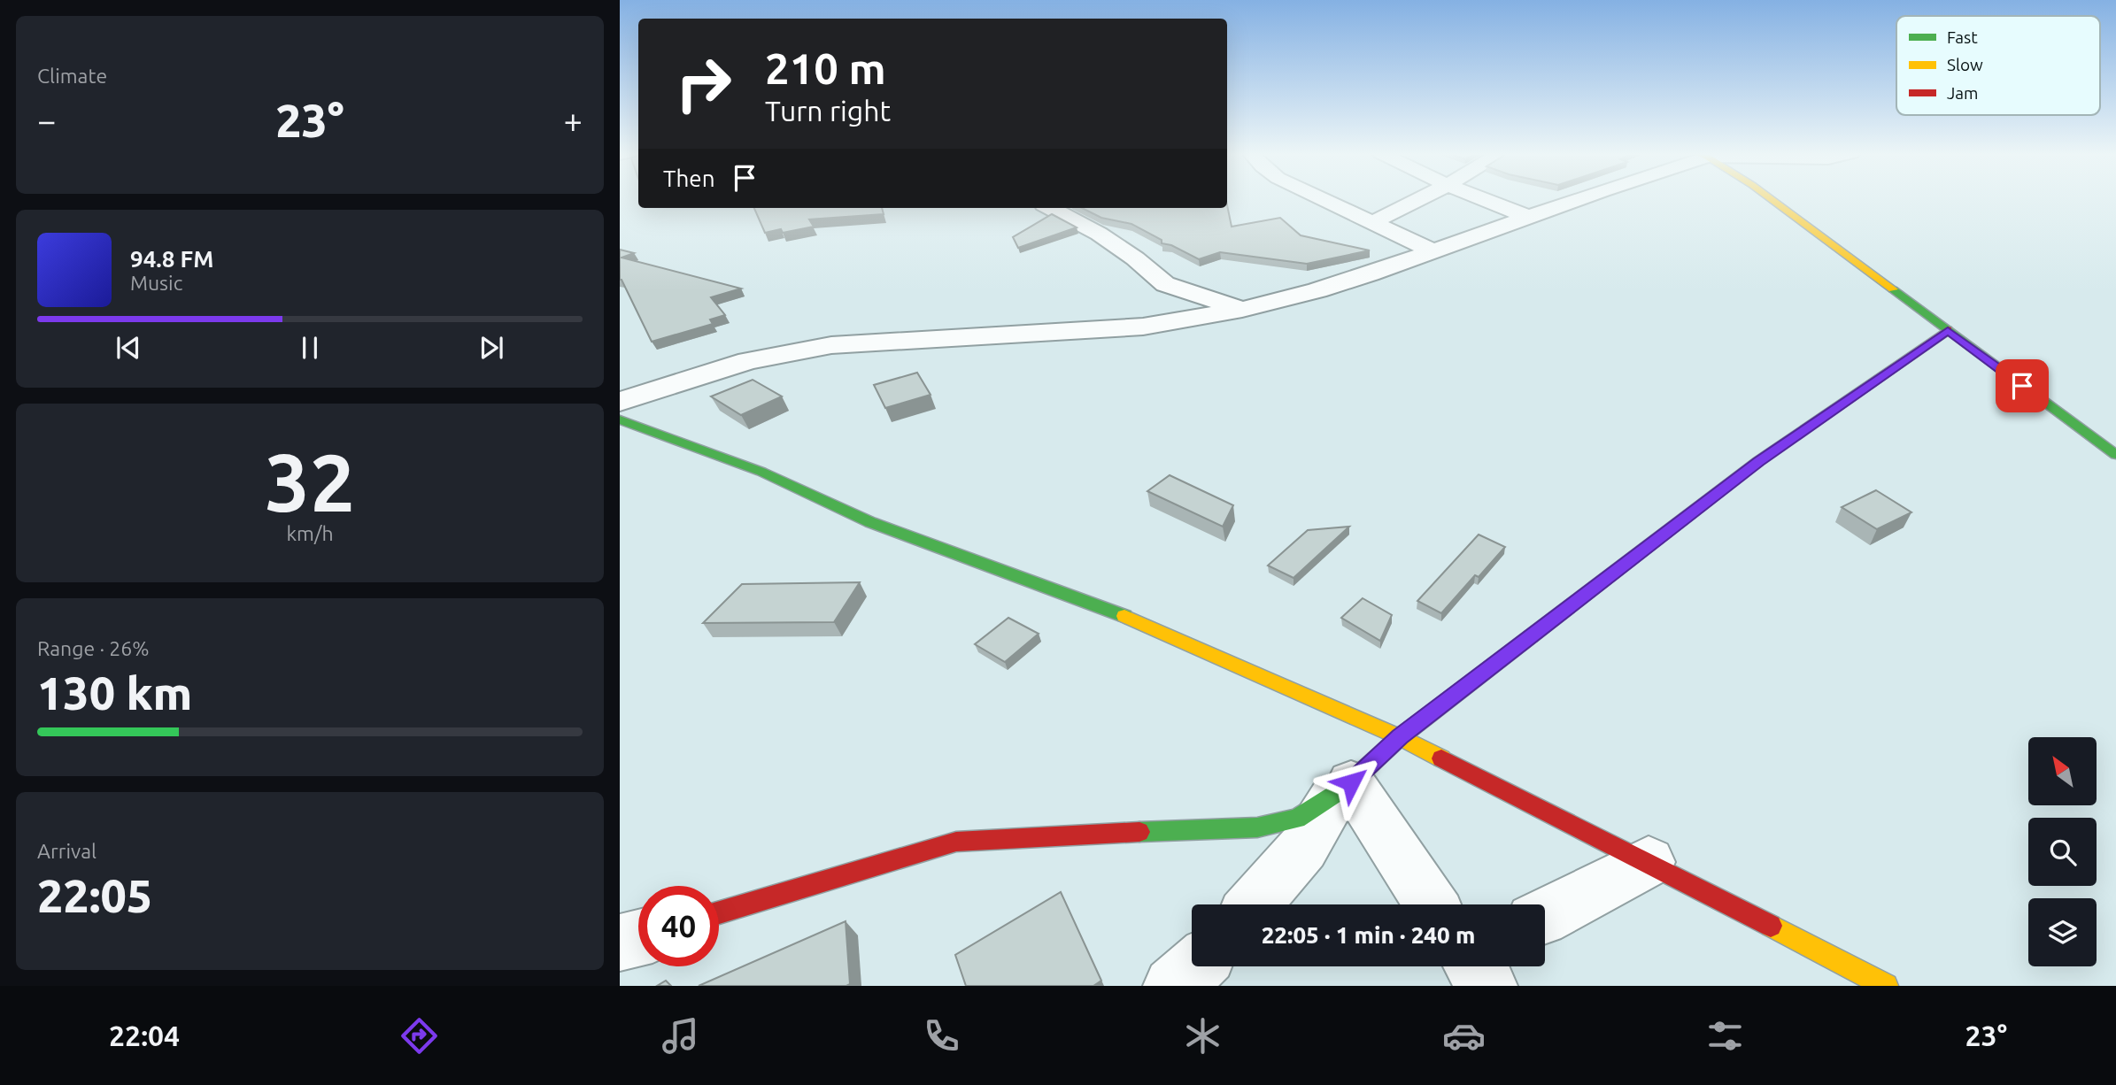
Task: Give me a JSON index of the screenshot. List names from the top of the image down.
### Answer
{
  "legend": ["Fast", "Slow", "Jam"],
  "north": "top left",
  "page": {
    "tile": [
      "Climate",
      ["32", "km/h"],
      ["Range · 26%", "130 km"],
      ["Arrival", "22:05"]
    ],
    "turn": ["210 m", "Turn right"],
    "heat": ["−", "23°", "+"],
    "then": "Then",
    "song": ["94.8 FM", "Music"],
    "limit": "40",
    "trip": "22:05 · 1 min · 240 m",
    "tabs": ["22:04", "23°"]
  }
}
